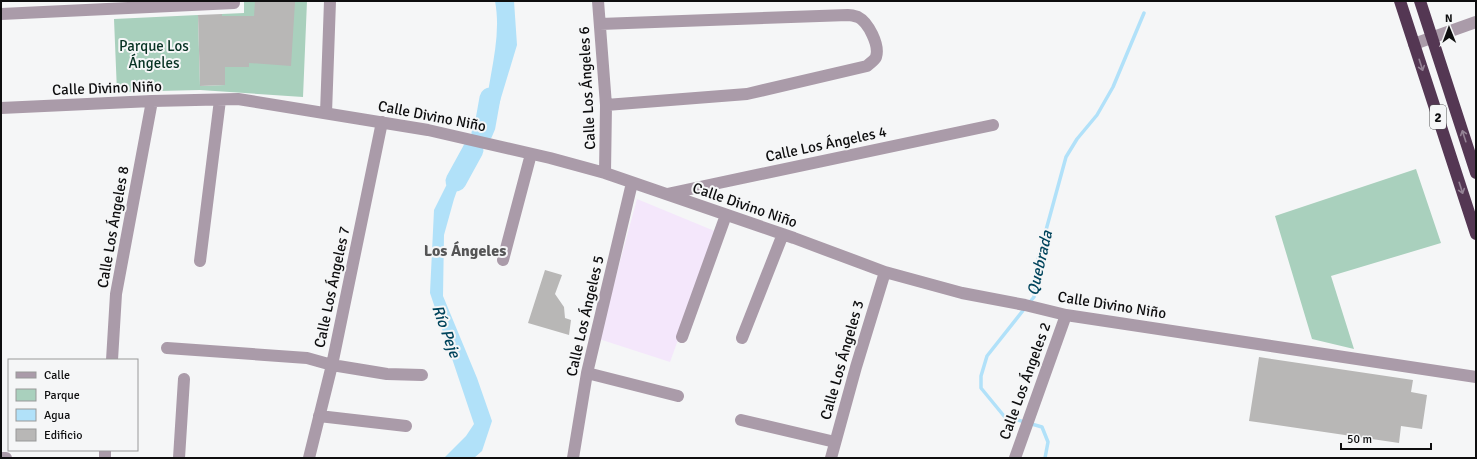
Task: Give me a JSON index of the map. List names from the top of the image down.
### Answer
{
  "streets": {
    "highway": ["2"],
    "street": [
      "Calle Divino Niño",
      "Calle Los Ángeles 6",
      "Calle Los Ángeles 4",
      "Calle Los Ángeles 8",
      "Calle Los Ángeles 7",
      "Calle Los Ángeles 5",
      "Calle Los Ángeles 3",
      "Calle Los Ángeles 2"
    ]
  },
  "crossings": [
    ["Calle Divino Niño", "Calle Los Ángeles 6"],
    ["Calle Divino Niño", "Calle Los Ángeles 4"],
    ["Calle Divino Niño", "Calle Los Ángeles 8"],
    ["Calle Divino Niño", "Calle Los Ángeles 7"],
    ["Calle Divino Niño", "Calle Los Ángeles 5"],
    ["Calle Divino Niño", "Calle Los Ángeles 3"],
    ["Calle Divino Niño", "Calle Los Ángeles 2"]
  ],
  "districts": ["Los Ángeles"],
  "water": ["Quebrada", "Río Peje"],
  "parks": ["Parque Los Ángeles"],
  "legend": [
    "Calle",
    "Parque",
    "Agua",
    "Edificio"
  ],
  "scale_bar": "50 m",
  "north": "top"
}
